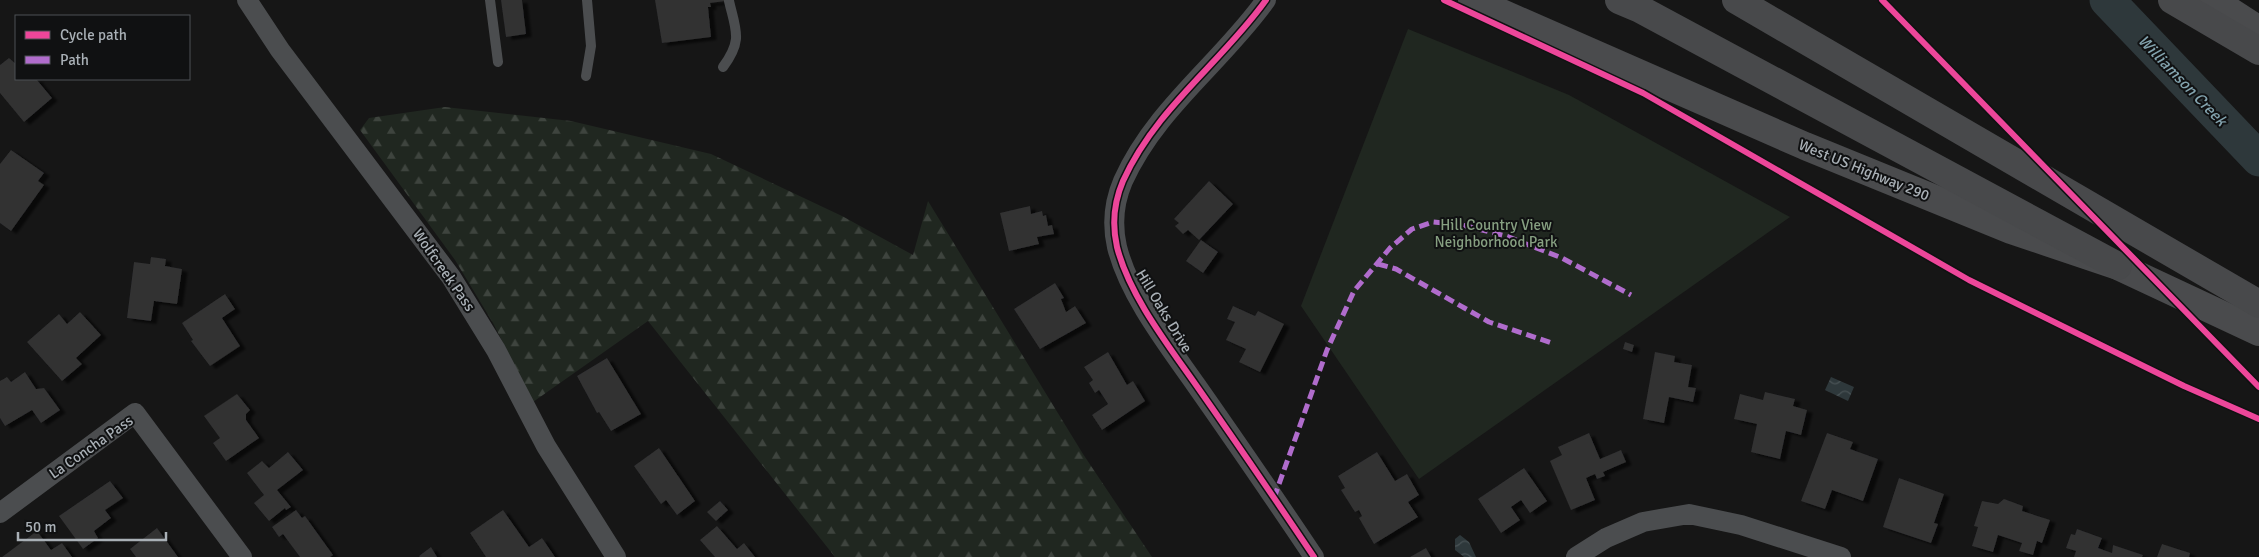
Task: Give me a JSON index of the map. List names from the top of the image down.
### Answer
{
  "streets": {
    "main road": ["West US Highway 290"],
    "street": ["Wolfcreek Pass", "Hill Oaks Drive", "La Concha Pass"]
  },
  "water": ["Williamson Creek"],
  "parks": ["Hill Country View Neighborhood Park"],
  "legend": ["Cycle path", "Path"],
  "scale_bar": "50 m"
}
